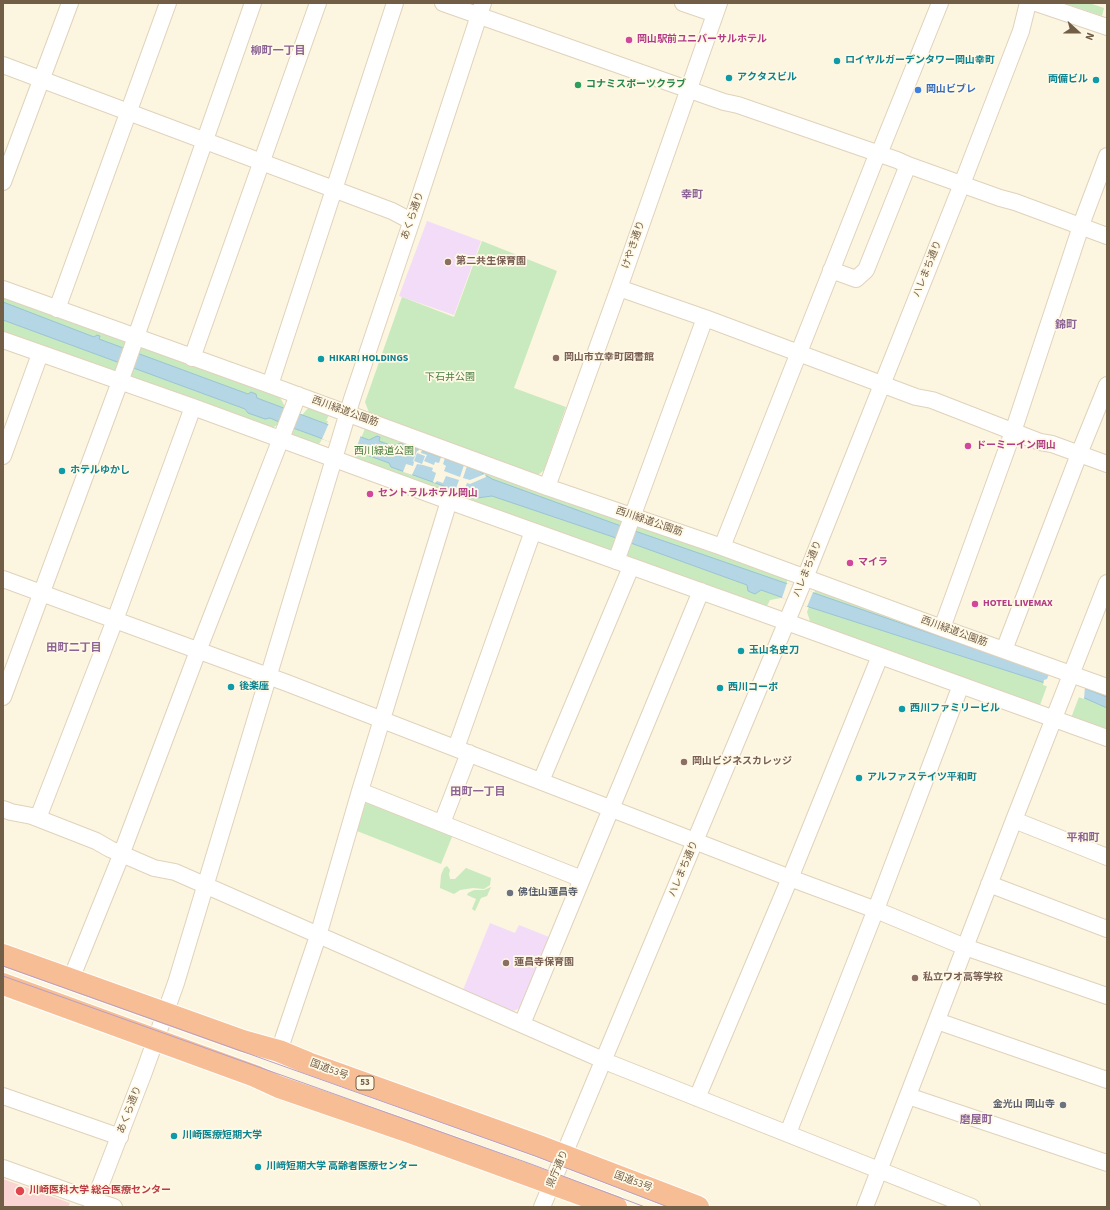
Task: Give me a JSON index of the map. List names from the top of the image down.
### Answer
{
  "streets": {
    "highway": ["国道53号", "53"],
    "street": [
      "あくら通り",
      "けやき通り",
      "ハレまち通り",
      "西川緑道公園筋",
      "県庁通り"
    ]
  },
  "crossings": [
    ["あくら通り", "西川緑道公園筋"],
    ["あくら通り", "国道53号"],
    ["けやき通り", "西川緑道公園筋"],
    ["ハレまち通り", "西川緑道公園筋"],
    ["ハレまち通り", "県庁通り"],
    ["国道53号", "県庁通り"]
  ],
  "districts": [
    "柳町一丁目",
    "幸町",
    "錦町",
    "田町二丁目",
    "田町一丁目",
    "平和町",
    "磨屋町"
  ],
  "parks": ["下石井公園", "西川緑道公園"],
  "places": [
    "岡山駅前ユニバーサルホテル",
    "ロイヤルガーデンタワー岡山幸町",
    "アクタスビル",
    "両備ビル",
    "コナミスポーツクラブ",
    "岡山ビブレ",
    "第二共生保育園",
    "岡山市立幸町図書館",
    "HIKARI HOLDINGS",
    "ドーミーイン岡山",
    "ホテルゆかし",
    "セントラルホテル岡山",
    "マイラ",
    "HOTEL LIVEMAX",
    "玉山名史刀",
    "後楽座",
    "西川コーポ",
    "西川ファミリービル",
    "岡山ビジネスカレッジ",
    "アルファステイツ平和町",
    "佛住山蓮昌寺",
    "蓮昌寺保育園",
    "私立ワオ高等学校",
    "金光山 岡山寺",
    "川崎医療短期大学",
    "川﨑短期大学 高齢者医療センター",
    "川崎医科大学 総合医療センター"
  ],
  "north": "right"
}
